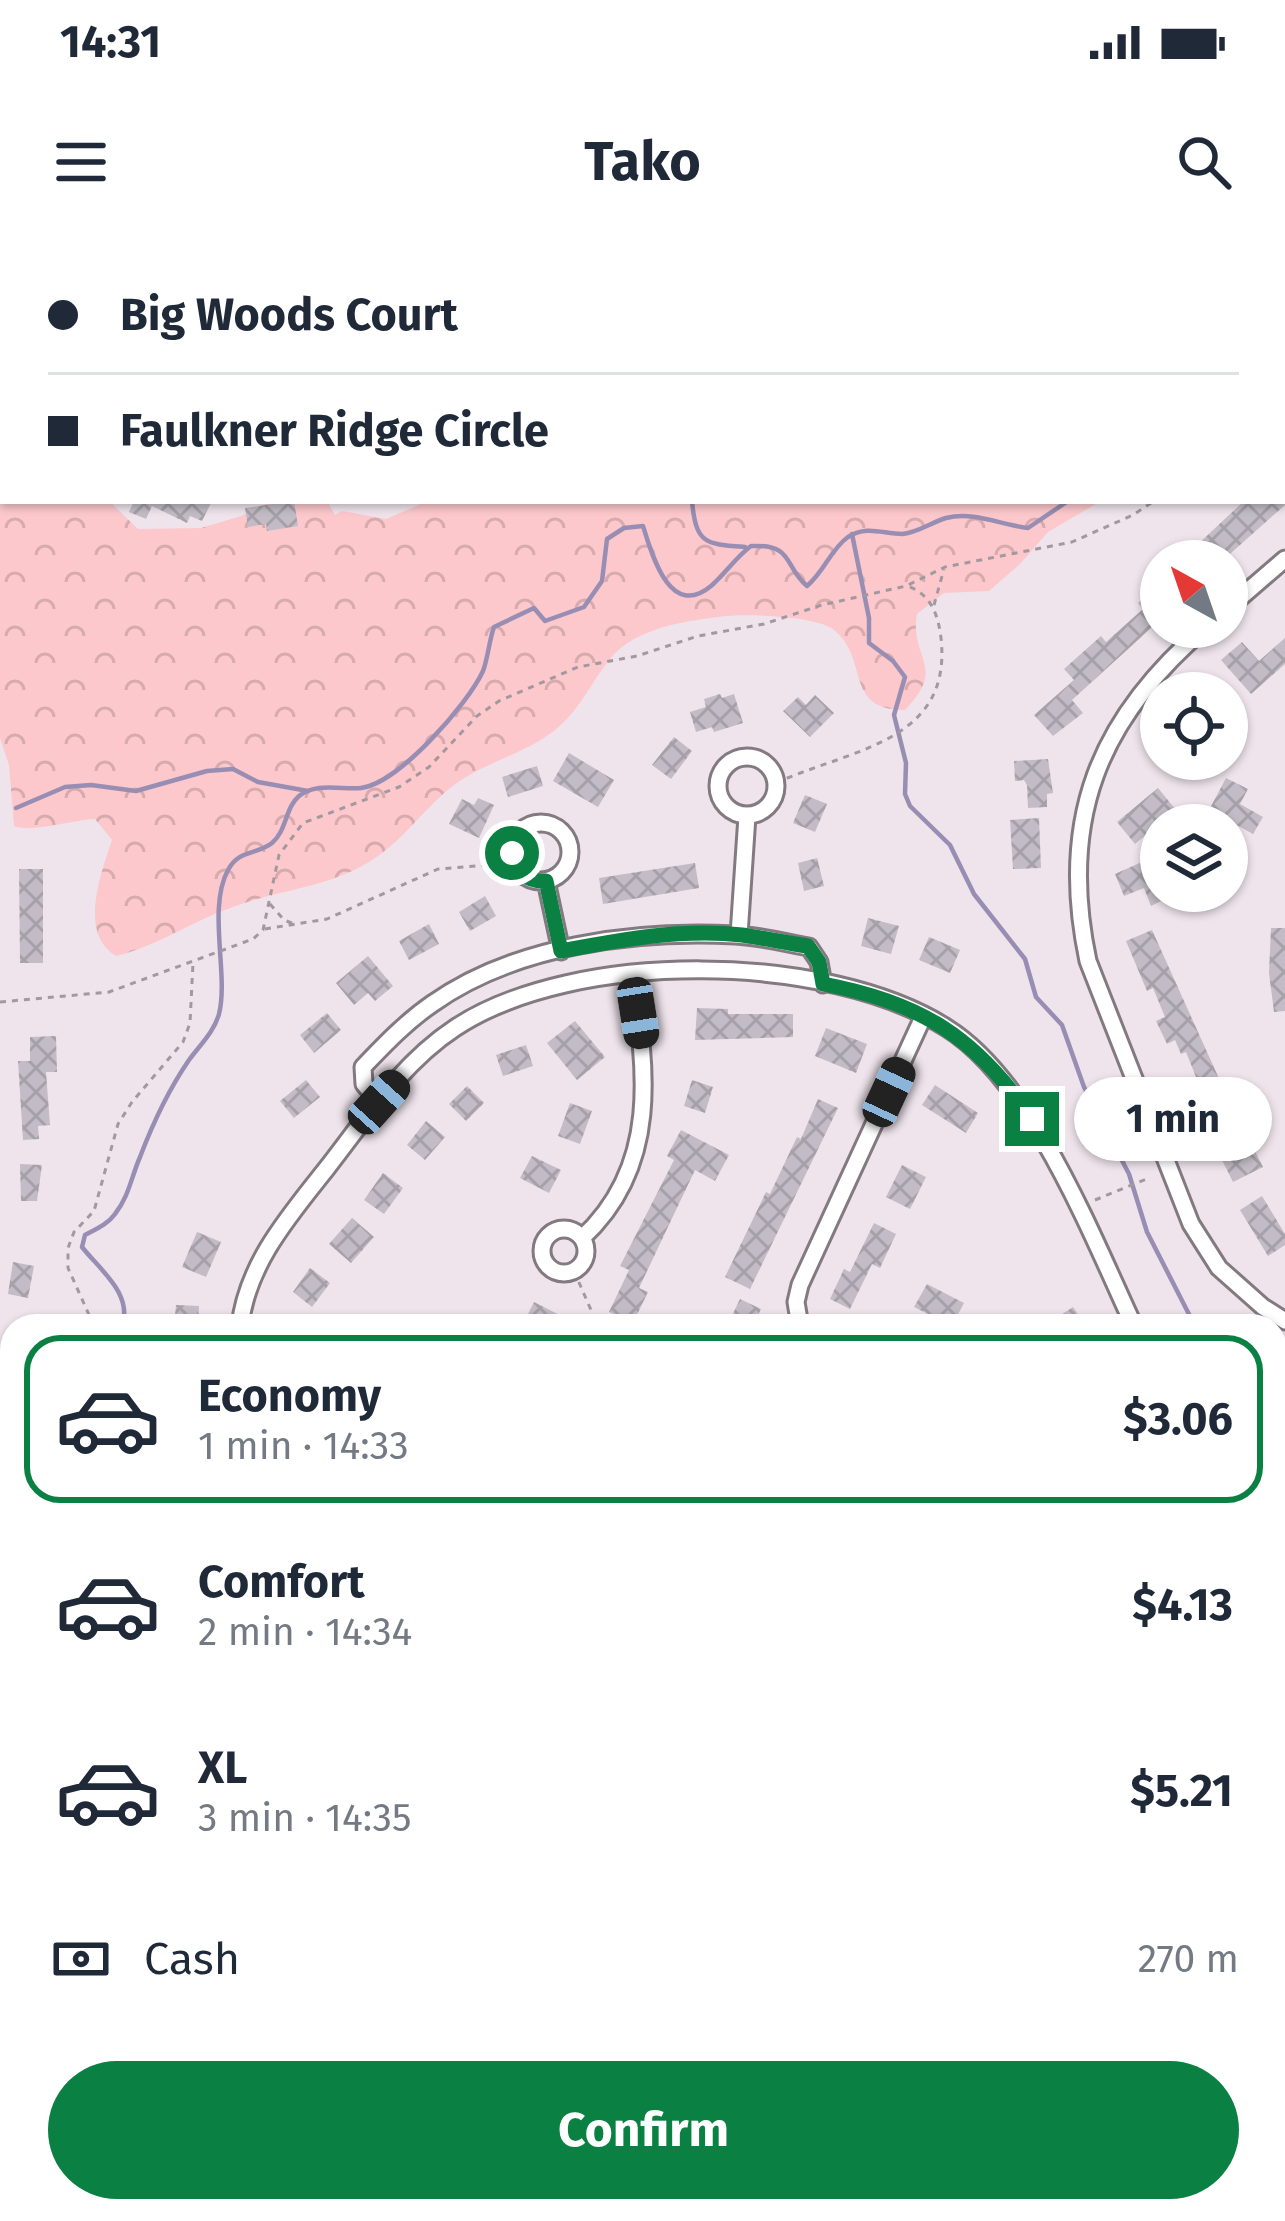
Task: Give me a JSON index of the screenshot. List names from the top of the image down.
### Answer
{
  "north": "top left",
  "page": {
    "status": "14:31",
    "header": "Tako",
    "banner": ["Big Woods Court", "Faulkner Ridge Circle"],
    "bubble": "1 min",
    "list": [
      {
        "name": "Economy",
        "note": "1 min · 14:33",
        "value": "$3.06"
      },
      {
        "name": "Comfort",
        "note": "2 min · 14:34",
        "value": "$4.13"
      },
      {
        "name": "XL",
        "note": "3 min · 14:35",
        "value": "$5.21"
      }
    ],
    "pay": ["Cash", "270 m"],
    "buttons": "Confirm"
  }
}
